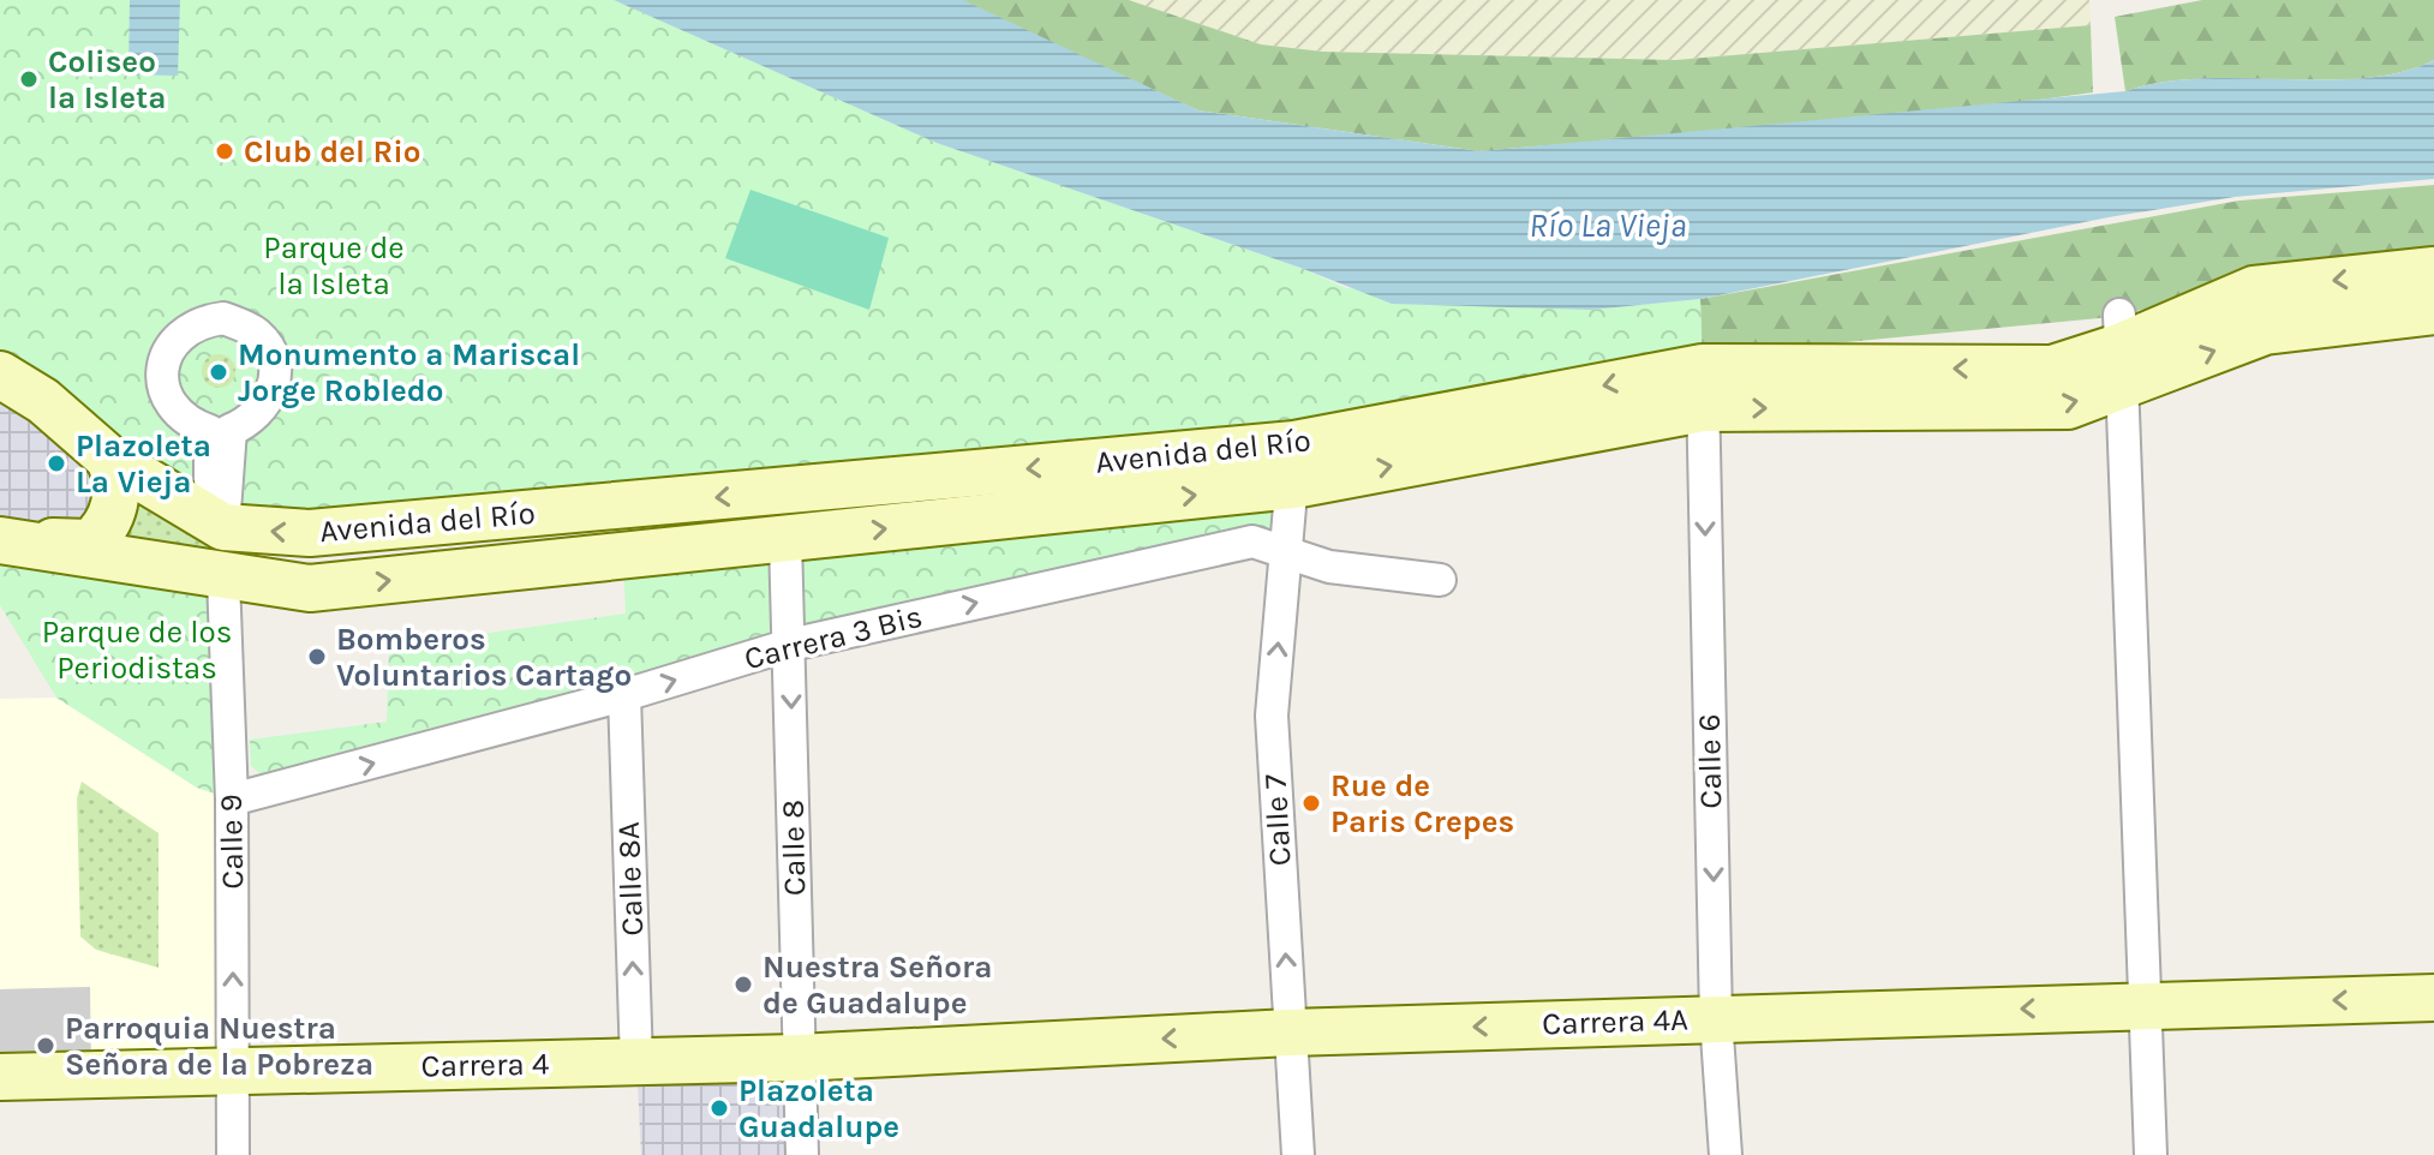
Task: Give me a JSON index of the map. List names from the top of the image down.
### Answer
{
  "streets": {
    "main road": [
      "Avenida del Río",
      "Calle 9",
      "Carrera 4A",
      "Carrera 4"
    ],
    "street": [
      "Carrera 3 Bis",
      "Calle 6",
      "Calle 7",
      "Calle 8",
      "Calle 8A"
    ]
  },
  "crossings": [
    ["Avenida del Río", "Calle 6"],
    ["Avenida del Río", "Calle 7"],
    ["Avenida del Río", "Calle 9"],
    ["Avenida del Río", "Calle 8"],
    ["Carrera 3 Bis", "Calle 7"],
    ["Carrera 3 Bis", "Calle 9"],
    ["Carrera 3 Bis", "Calle 8"],
    ["Carrera 3 Bis", "Calle 8A"],
    ["Calle 6", "Carrera 4A"],
    ["Calle 7", "Carrera 4A"],
    ["Calle 9", "Carrera 4"],
    ["Calle 8", "Carrera 4A"],
    ["Calle 8", "Carrera 4"],
    ["Calle 8A", "Carrera 4"],
    ["Carrera 4A", "Carrera 4"]
  ],
  "one_way": [
    "Carrera 3 Bis",
    "Calle 6",
    "Calle 7",
    "Calle 9",
    "Calle 8",
    "Calle 8A",
    "Carrera 4A"
  ],
  "water": ["Río La Vieja"],
  "parks": ["Parque de la Isleta", "Parque de los Periodistas"],
  "places": [
    "Coliseo la Isleta",
    "Club del Rio",
    "Monumento a Mariscal Jorge Robledo",
    "Plazoleta La Vieja",
    "Bomberos Voluntarios Cartago",
    "Rue de Paris Crepes",
    "Nuestra Señora de Guadalupe",
    "Parroquia Nuestra Señora de la Pobreza",
    "Plazoleta Guadalupe"
  ]
}
